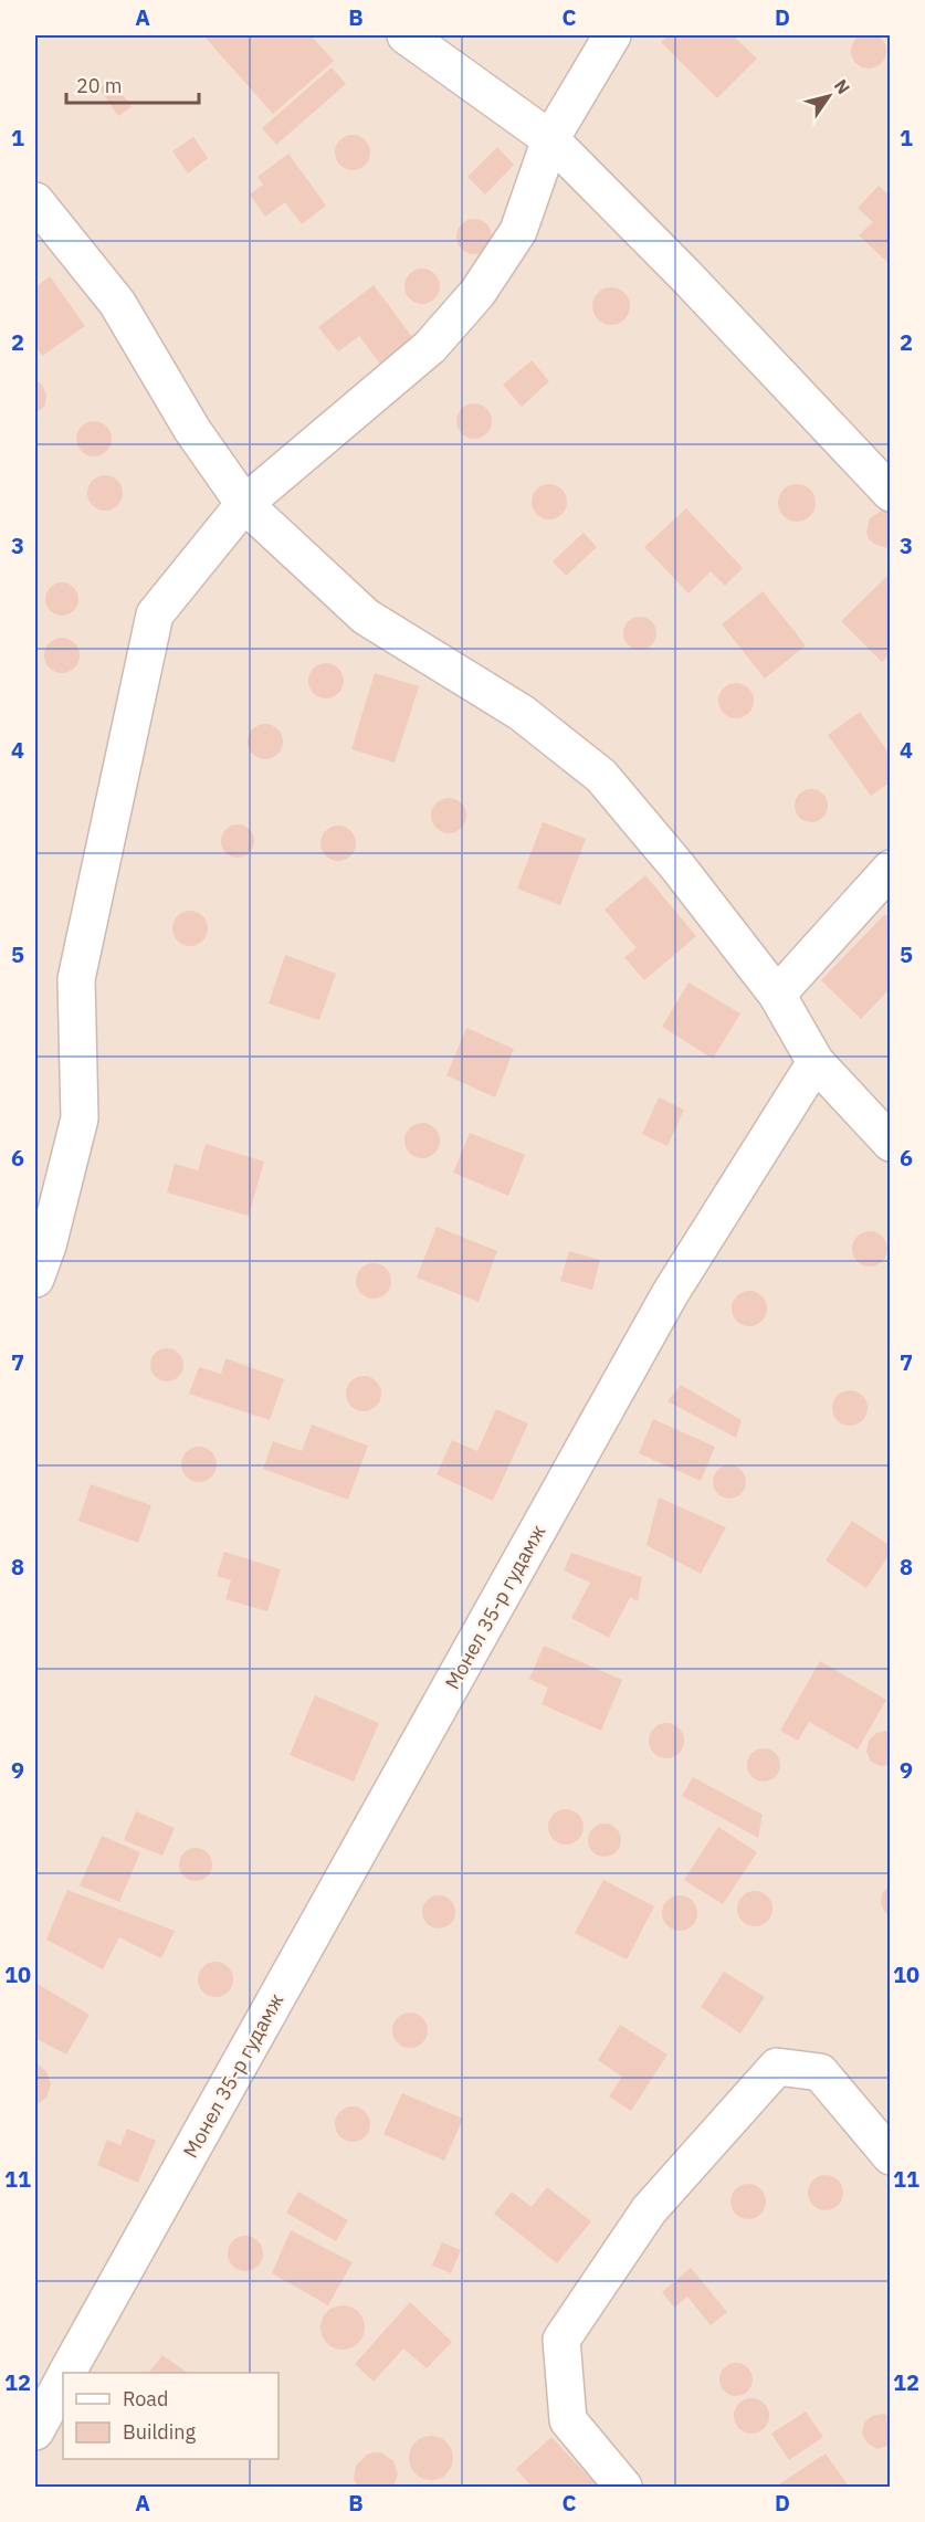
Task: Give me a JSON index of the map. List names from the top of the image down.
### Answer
{
  "streets": {
    "street": ["Монел 35-р гудамж"]
  },
  "legend": ["Road", "Building"],
  "scale_bar": "20 m",
  "north": "top right",
  "grid": {
    "columns": [
      "A",
      "B",
      "C",
      "D"
    ],
    "rows": [
      "1",
      "2",
      "3",
      "4",
      "5",
      "6",
      "7",
      "8",
      "9",
      "10",
      "11",
      "12"
    ]
  }
}
